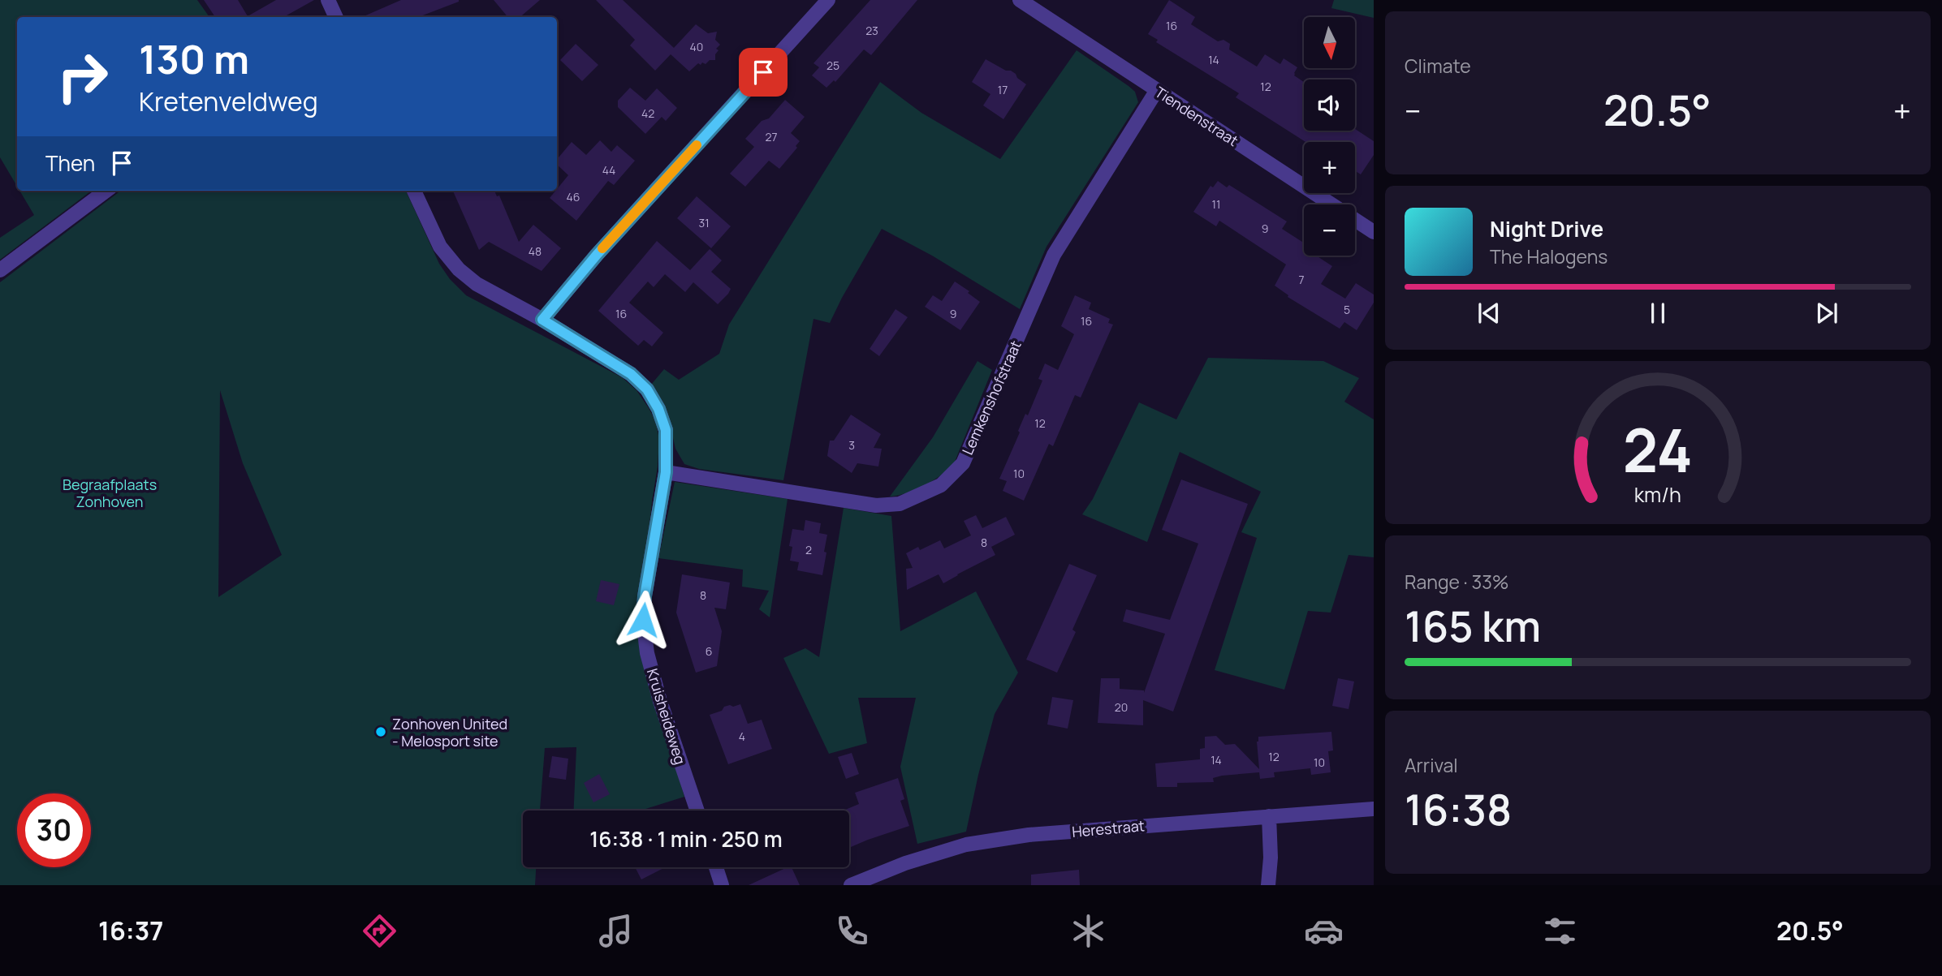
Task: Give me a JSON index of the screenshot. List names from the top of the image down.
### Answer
{
  "streets": {
    "street": [
      "Tiendenstraat",
      "Lemkenshofstraat",
      "Kruisheideweg",
      "Herestraat"
    ]
  },
  "crossings": [
    ["Tiendenstraat", "Lemkenshofstraat"],
    ["Lemkenshofstraat", "Kruisheideweg"]
  ],
  "parks": ["Begraafplaats Zonhoven"],
  "places": ["Zonhoven United - Melosport site"],
  "house_numbers": [
    "16",
    "23",
    "40",
    "14",
    "25",
    "12",
    "17",
    "42",
    "27",
    "44",
    "46",
    "11",
    "31",
    "9",
    "48",
    "7",
    "5",
    "16",
    "9",
    "16",
    "12",
    "3",
    "10",
    "8",
    "2",
    "8",
    "6",
    "20",
    "4",
    "12",
    "14",
    "10"
  ],
  "north": "bottom",
  "page": {
    "tile": [
      "Climate",
      ["Range · 33%", "165 km"],
      ["Arrival", "16:38"]
    ],
    "map_buttons": ["+", "−"],
    "turn": ["130 m", "Kretenveldweg"],
    "heat": ["−", "20.5°", "+"],
    "then": "Then",
    "song": ["Night Drive", "The Halogens"],
    "limit": "30",
    "trip": "16:38 · 1 min · 250 m",
    "tabs": ["16:37", "20.5°"],
    "gauge": ["24", "km/h"]
  }
}
